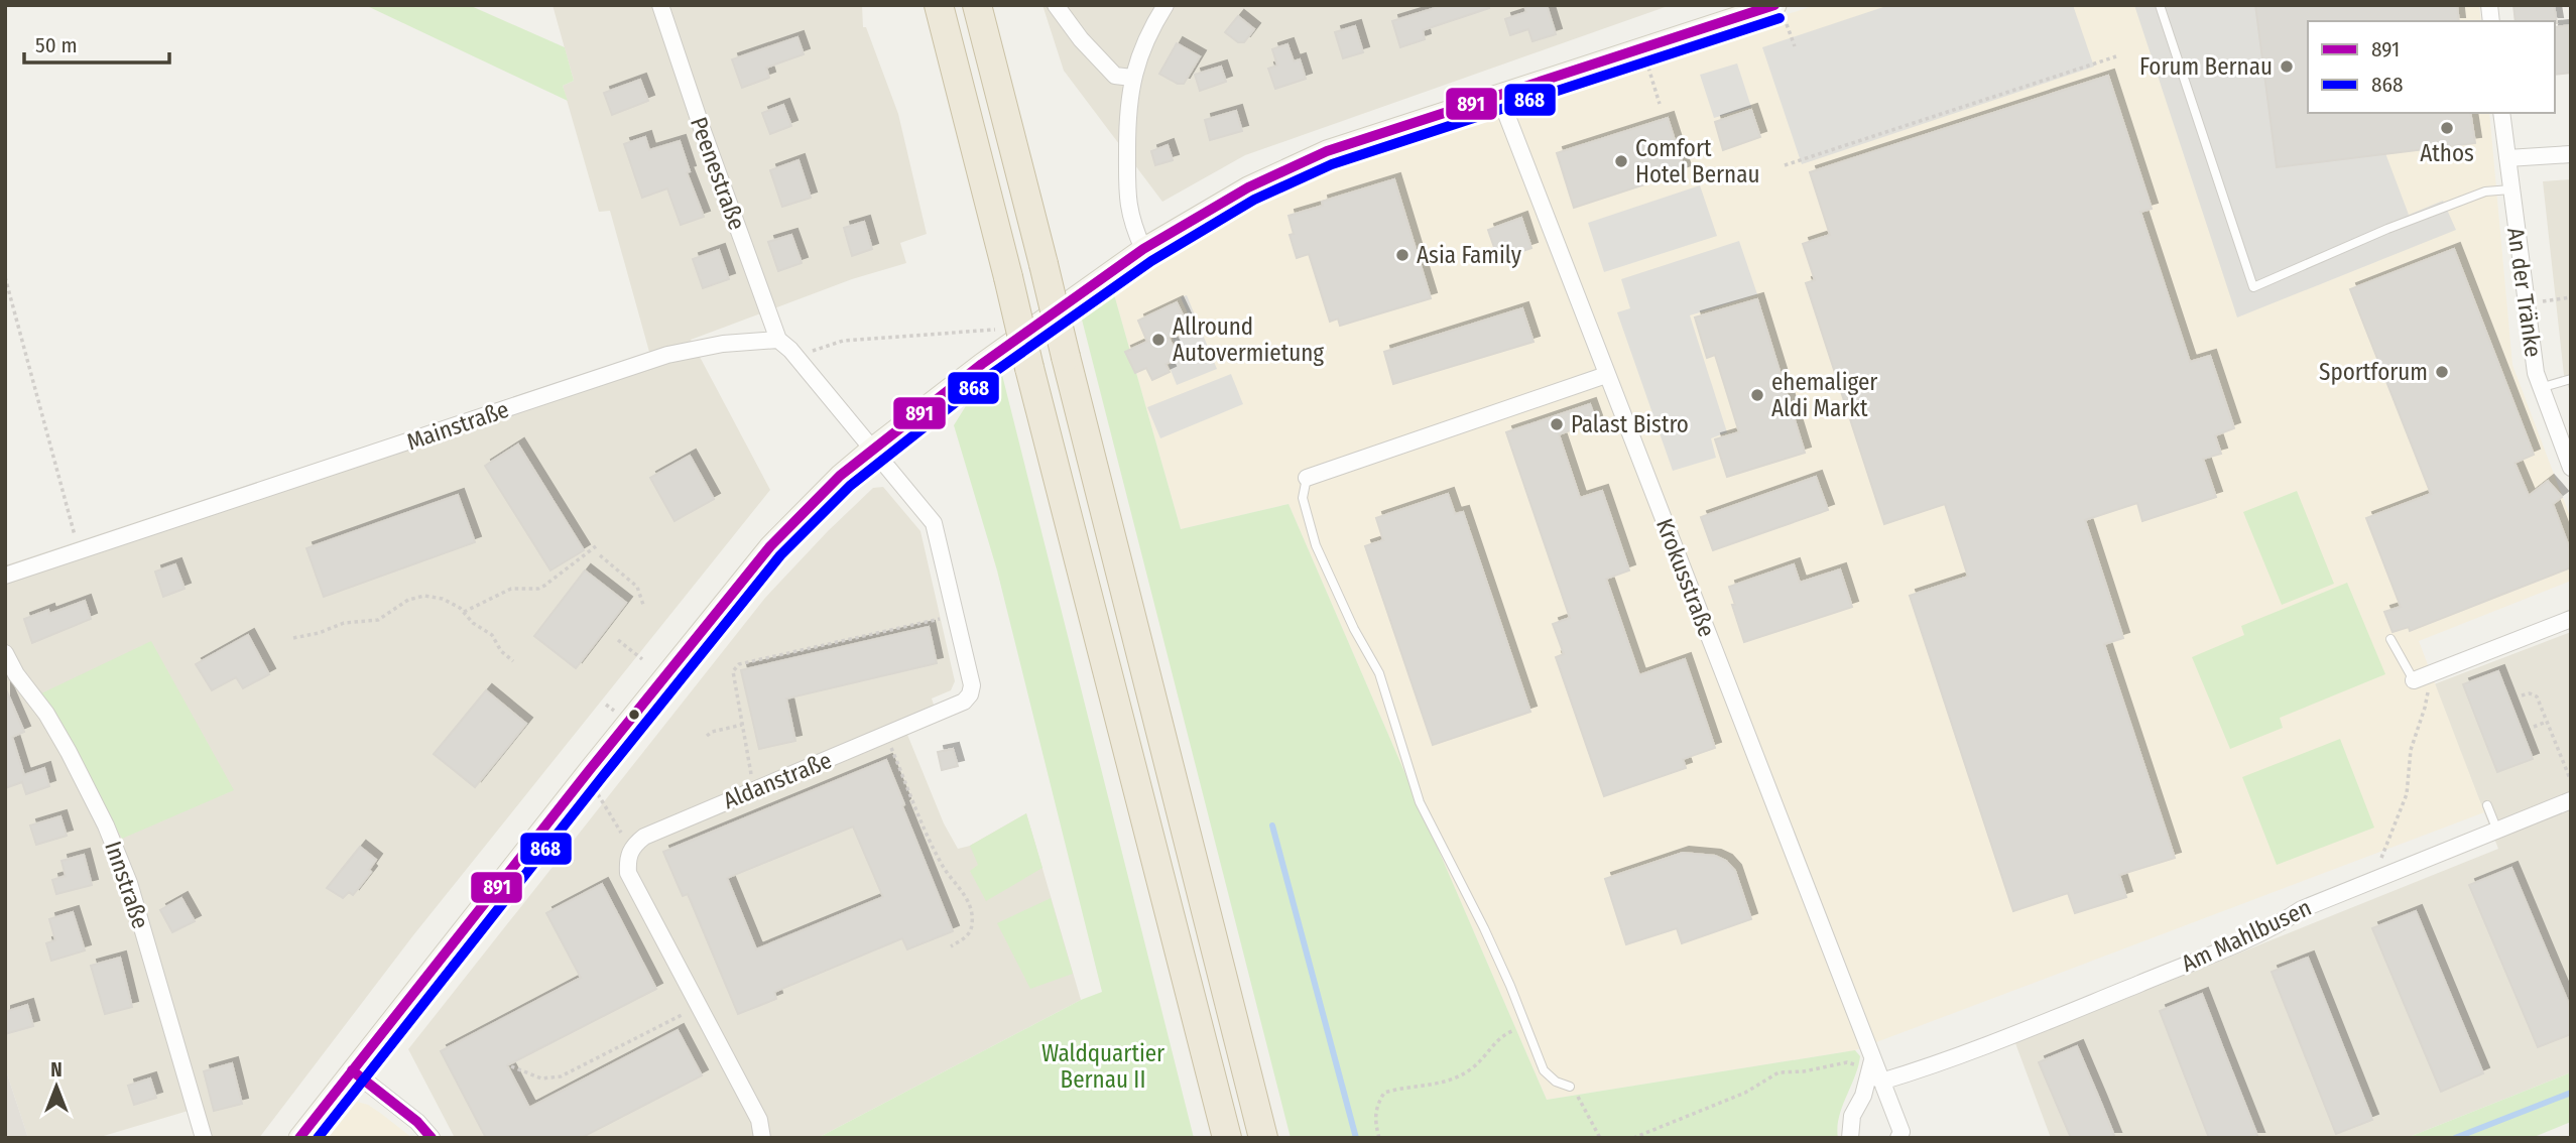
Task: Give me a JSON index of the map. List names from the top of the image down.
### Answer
{
  "streets": {
    "street": [
      "Peenestraße",
      "An der Tränke",
      "Mainstraße",
      "Krokusstraße",
      "Aldanstraße",
      "Innstraße",
      "Am Mahlbusen"
    ]
  },
  "crossings": [
    ["Peenestraße", "Mainstraße"],
    ["Krokusstraße", "Am Mahlbusen"]
  ],
  "parks": ["Waldquartier Bernau II"],
  "places": [
    "Forum Bernau",
    "Athos",
    "Comfort Hotel Bernau",
    "Asia Family",
    "Allround Autovermietung",
    "Sportforum",
    "ehemaliger Aldi Markt",
    "Palast Bistro"
  ],
  "lines": ["transit line 891", "transit line 868"],
  "legend": ["891", "868"],
  "scale_bar": "50 m",
  "north": "top"
}
